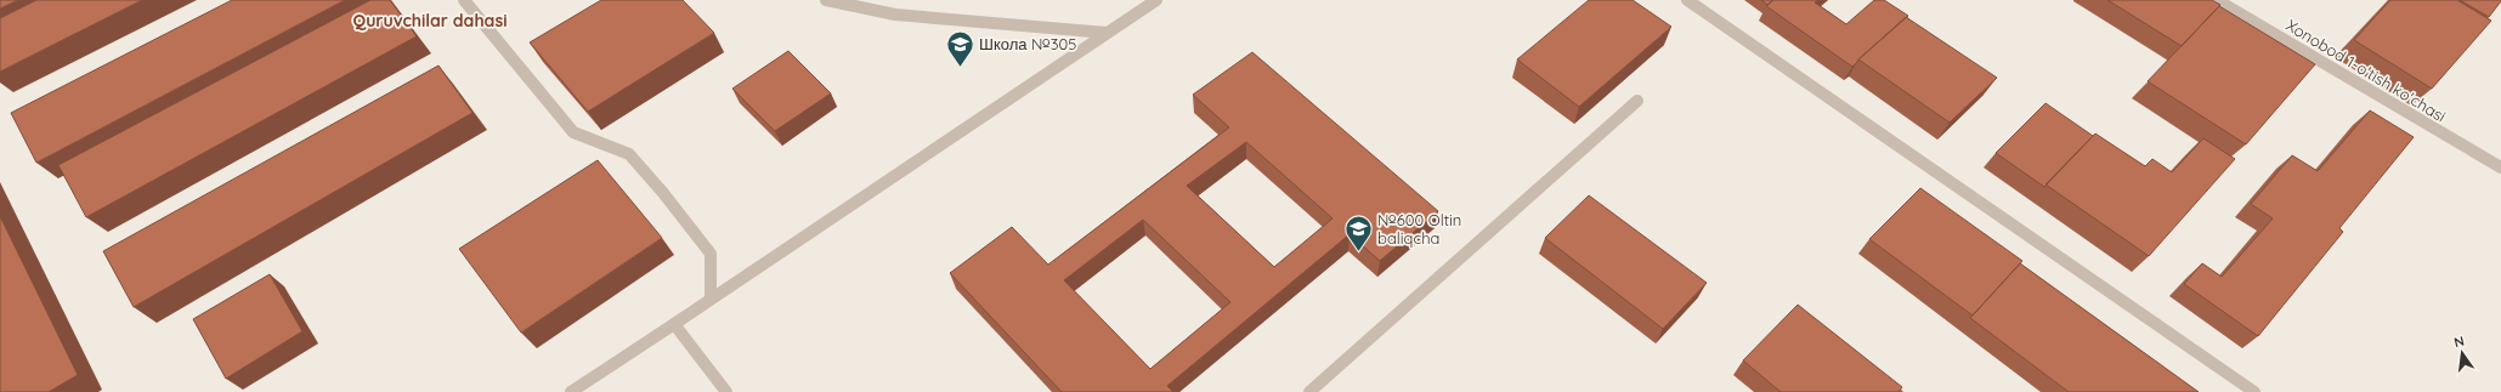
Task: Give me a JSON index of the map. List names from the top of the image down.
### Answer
{
  "streets": {
    "street": ["Xonobod 1-o'tish ko'chasi"]
  },
  "districts": ["Quruvchilar dahasi"],
  "places": {
    "school or university": ["Школа №305", "№600 Oltin baliqcha"]
  },
  "north": "top"
}
